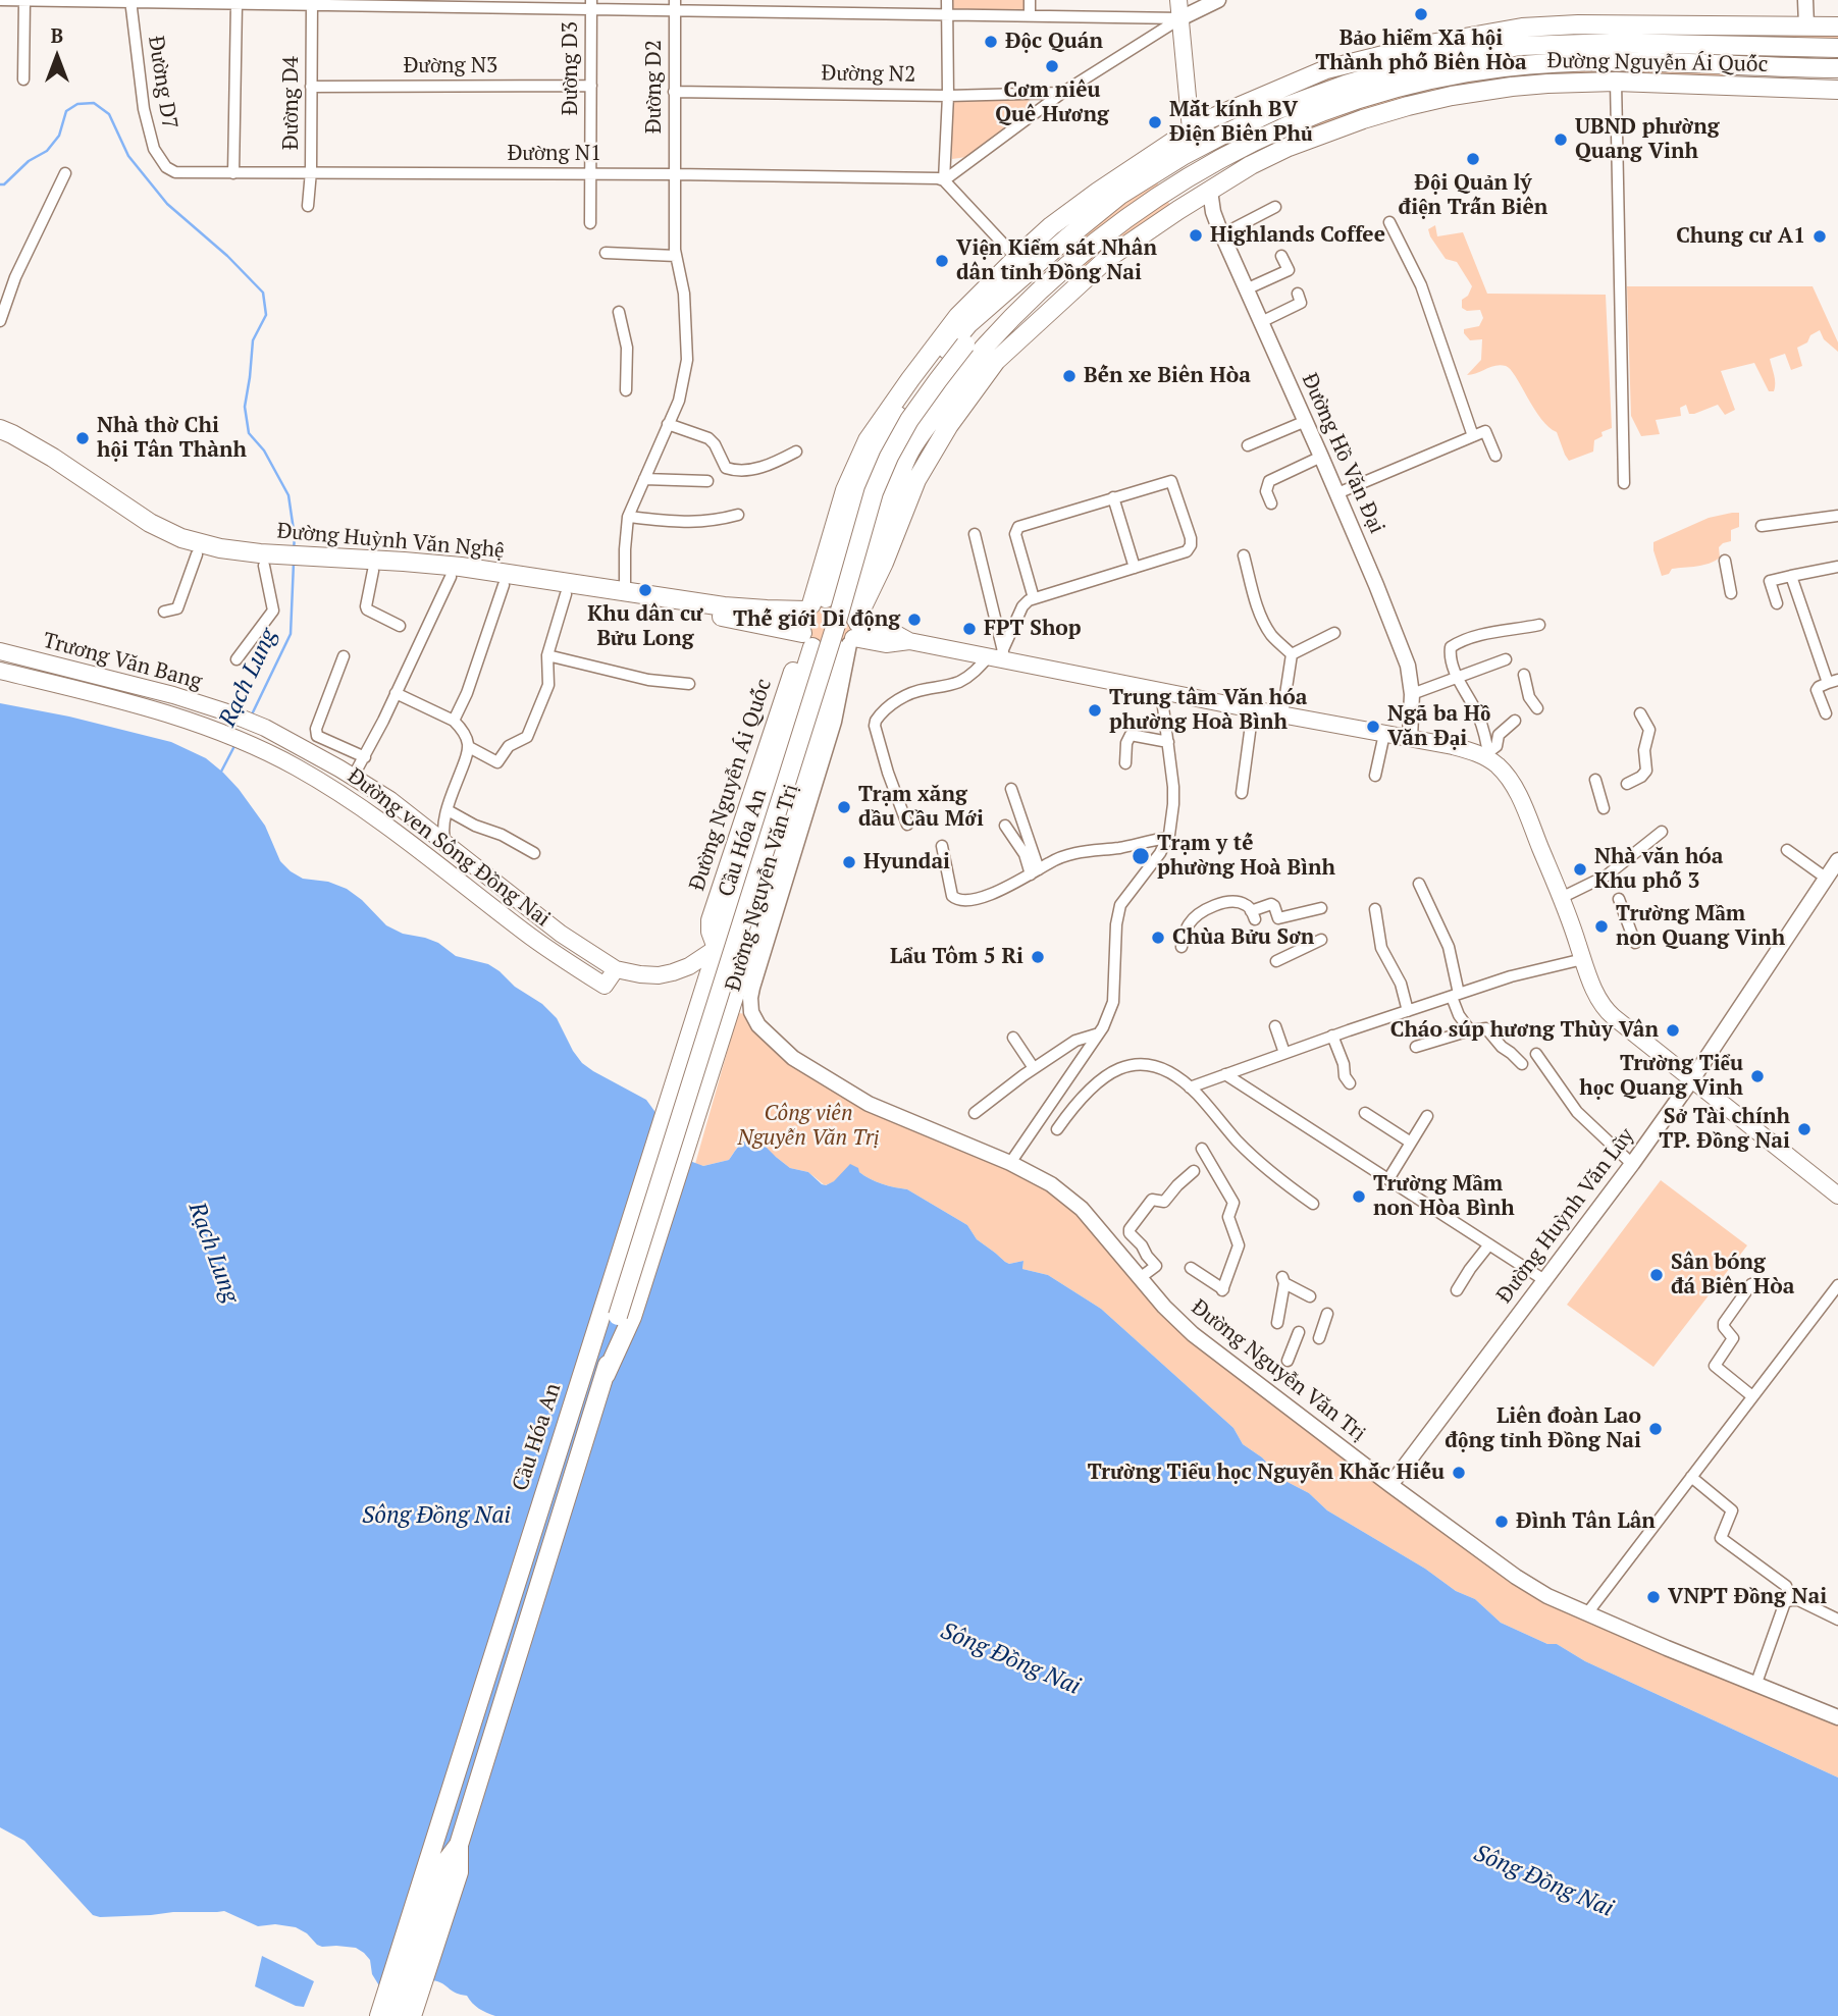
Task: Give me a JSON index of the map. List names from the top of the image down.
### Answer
{
  "streets": {
    "main road": [
      "Đường Nguyễn Ái Quốc",
      "Đường Huỳnh Văn Nghệ",
      "Trương Văn Bang",
      "Cầu Hóa An",
      "Đường ven Sông Đồng Nai"
    ],
    "street": [
      "Đường N3",
      "Đường D3",
      "Đường N2",
      "Đường D7",
      "Đường D2",
      "Đường D4",
      "Đường N1",
      "Đường Hồ Văn Đại",
      "Đường Nguyễn Văn Trị",
      "Đường Huỳnh Văn Lũy"
    ]
  },
  "crossings": [
    ["Đường Nguyễn Ái Quốc", "Đường Hồ Văn Đại"],
    ["Đường Nguyễn Ái Quốc", "Đường Huỳnh Văn Nghệ"],
    ["Đường Nguyễn Ái Quốc", "Cầu Hóa An"],
    ["Đường Nguyễn Ái Quốc", "Đường Nguyễn Văn Trị"],
    ["Đường N3", "Đường D3"],
    ["Đường N3", "Đường D4"],
    ["Đường D3", "Đường N1"],
    ["Đường N2", "Đường D2"],
    ["Đường D7", "Đường N1"],
    ["Đường D2", "Đường N1"],
    ["Đường D2", "Đường Huỳnh Văn Nghệ"],
    ["Đường D4", "Đường N1"],
    ["Đường Nguyễn Văn Trị", "Đường Huỳnh Văn Lũy"]
  ],
  "water": ["Rạch Lung", "Sông Đồng Nai"],
  "parks": ["Công viên Nguyễn Văn Trị"],
  "places": [
    "Bảo hiểm Xã hội Thành phố Biên Hòa",
    "Độc Quán",
    "Cơm niêu Quê Hương",
    "Mắt kính BV Điện Biên Phủ",
    "UBND phường Quang Vinh",
    "Đội Quản lý điện Trấn Biên",
    "Highlands Coffee",
    "Chung cư A1",
    "Viện Kiểm sát Nhân dân tỉnh Đồng Nai",
    "Bến xe Biên Hòa",
    "Nhà thờ Chi hội Tân Thành",
    "Khu dân cư Bửu Long",
    "Thế giới Di động",
    "FPT Shop",
    "Trung tâm Văn hóa phường Hoà Bình",
    "Ngã ba Hồ Văn Đại",
    "Trạm xăng dầu Cầu Mới",
    "Trạm y tế phường Hoà Bình",
    "Hyundai",
    "Nhà văn hóa Khu phố 3",
    "Trường Mầm non Quang Vinh",
    "Chùa Bửu Sơn",
    "Lẩu Tôm 5 Ri",
    "Cháo súp hương Thùy Vân",
    "Trường Tiểu học Quang Vinh",
    "Sở Tài chính TP. Đồng Nai",
    "Trường Mầm non Hòa Bình",
    "Sân bóng đá Biên Hòa",
    "Liên đoàn Lao động tỉnh Đồng Nai",
    "Trường Tiểu học Nguyễn Khắc Hiếu",
    "Đình Tân Lân",
    "VNPT Đồng Nai"
  ],
  "north": "top"
}
